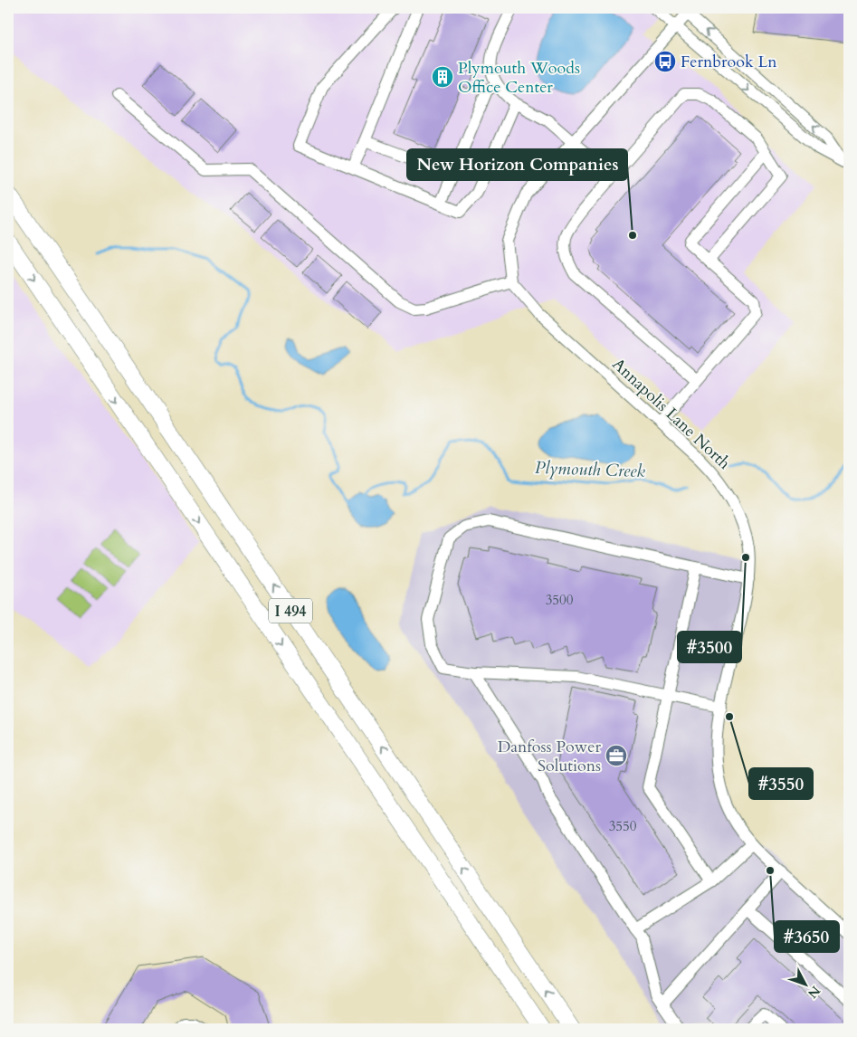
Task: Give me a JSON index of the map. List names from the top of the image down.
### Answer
{
  "streets": {
    "highway": ["I 494"],
    "street": ["Annapolis Lane North"]
  },
  "water": ["Plymouth Creek"],
  "places": {
    "bus stop": ["Fernbrook Ln"],
    "building": ["Plymouth Woods Office Center"],
    "other": [
      "New Horizon Companies",
      "#3500",
      "#3550",
      "#3650"
    ],
    "office": ["Danfoss Power Solutions"]
  },
  "house_numbers": ["3500", "3550"],
  "north": "bottom right"
}
